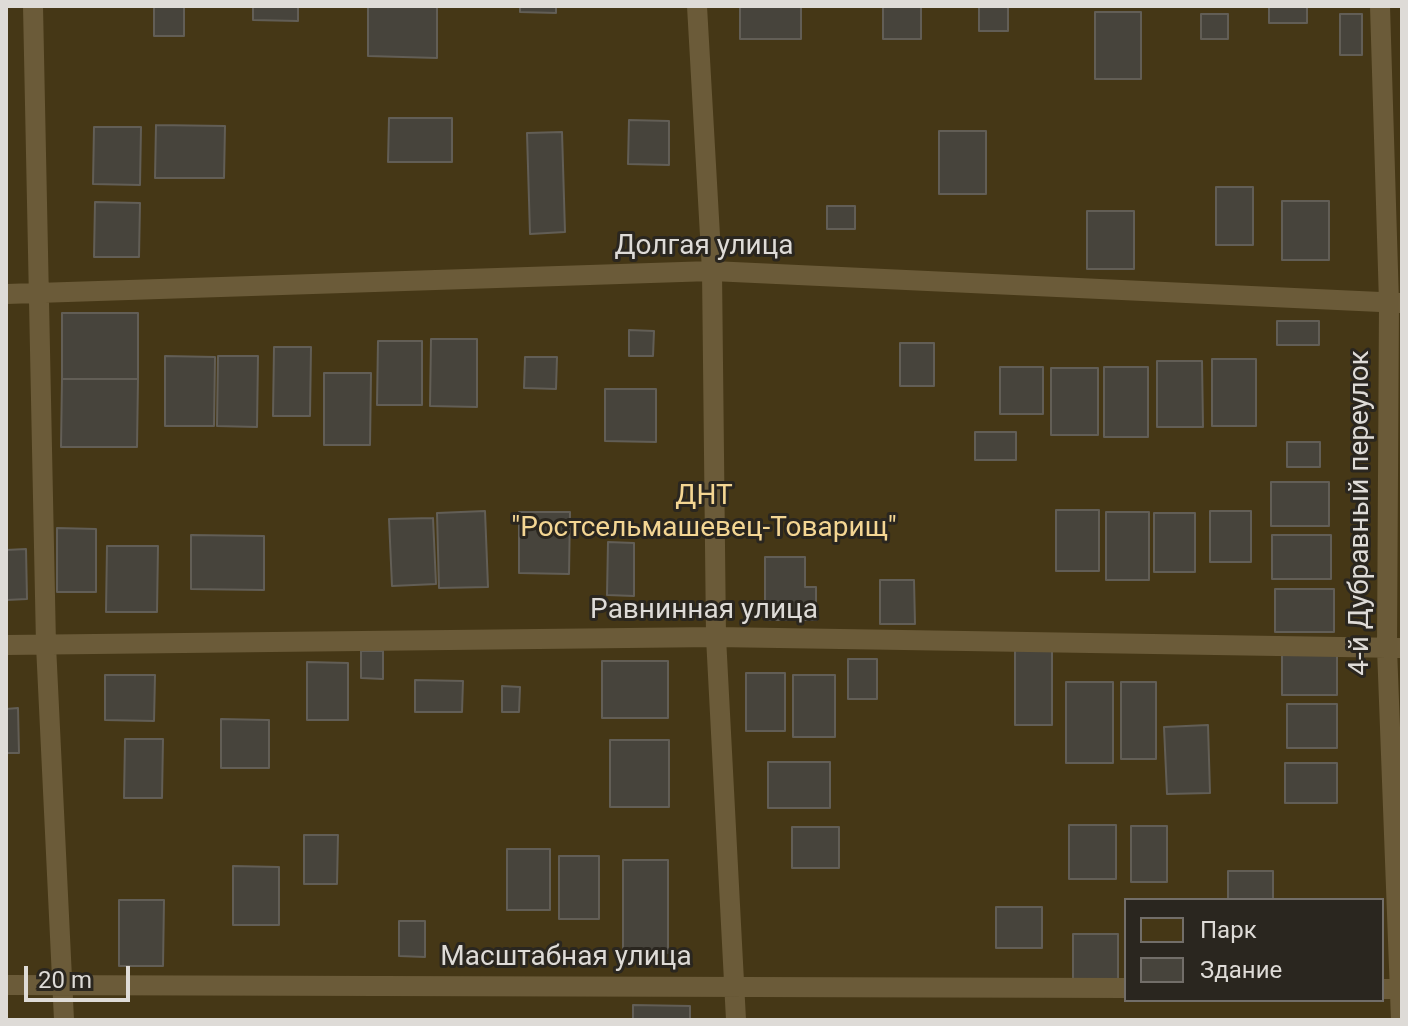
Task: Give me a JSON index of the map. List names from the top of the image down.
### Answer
{
  "streets": {
    "lane": [
      "Долгая улица",
      "4-й Дубравный переулок",
      "Равнинная улица",
      "Масштабная улица"
    ]
  },
  "crossings": [
    ["Долгая улица", "4-й Дубравный переулок"],
    ["4-й Дубравный переулок", "Равнинная улица"]
  ],
  "parks": ["ДНТ \"Ростсельмашевец-Товарищ\""],
  "legend": ["Парк", "Здание"],
  "scale_bar": "20 m"
}
